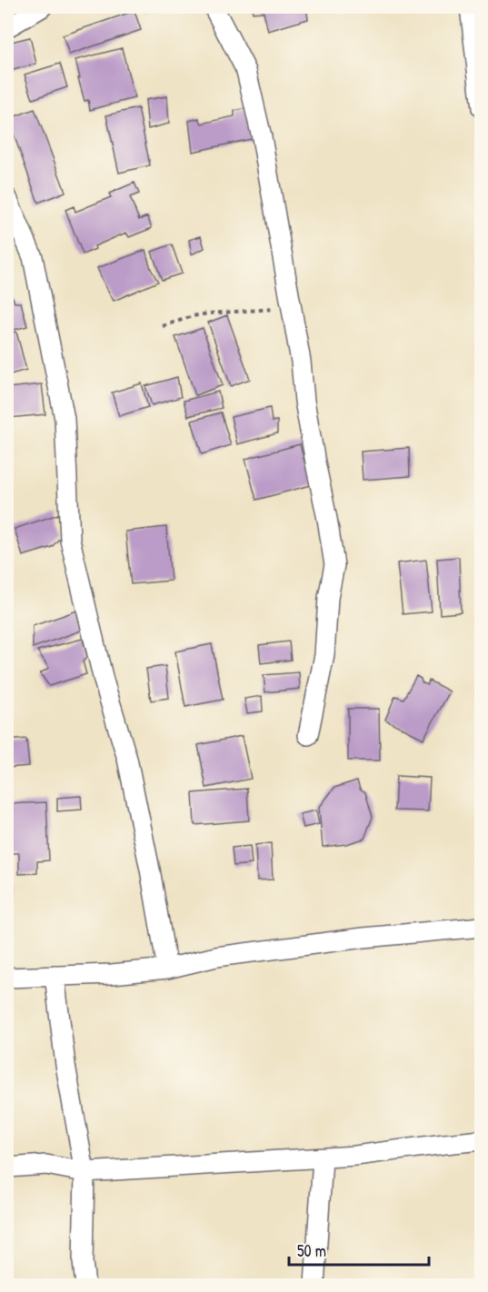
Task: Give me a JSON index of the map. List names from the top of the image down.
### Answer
{
  "scale_bar": "50 m"
}
